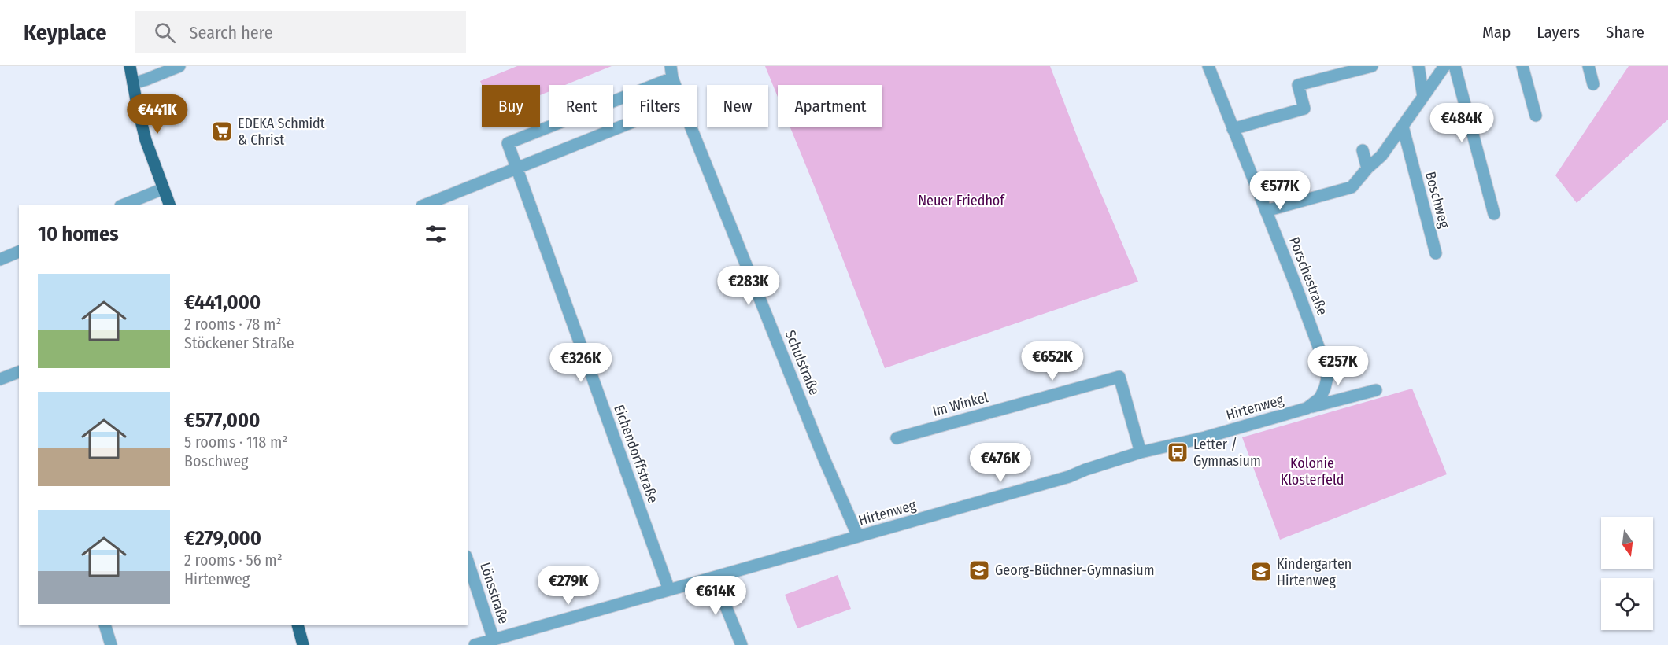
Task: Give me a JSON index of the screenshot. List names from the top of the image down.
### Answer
{
  "streets": {
    "street": [
      "Boschweg",
      "Porschestraße",
      "Schulstraße",
      "Im Winkel",
      "Hirtenweg",
      "Eichendorffstraße",
      "Lönsstraße"
    ]
  },
  "crossings": [
    ["Porschestraße", "Hirtenweg"],
    ["Schulstraße", "Hirtenweg"],
    ["Schulstraße", "Eichendorffstraße"],
    ["Im Winkel", "Hirtenweg"],
    ["Hirtenweg", "Eichendorffstraße"],
    ["Hirtenweg", "Lönsstraße"]
  ],
  "parks": ["Neuer Friedhof", "Kolonie Klosterfeld"],
  "places": {
    "supermarket": ["EDEKA Schmidt & Christ"],
    "bus stop": ["Letter / Gymnasium"],
    "school or university": ["Georg-Büchner-Gymnasium", "Kindergarten Hirtenweg"]
  },
  "north": "bottom",
  "page": {
    "header": "Keyplace",
    "search": "Search here",
    "nav": ["Map", "Layers", "Share"],
    "chip": [
      "Buy",
      "Rent",
      "Filters",
      "New",
      "Apartment"
    ],
    "price": [
      "€441K",
      "€484K",
      "€577K",
      "€283K",
      "€652K",
      "€326K",
      "€257K",
      "€476K",
      "€279K",
      "€614K"
    ],
    "heading": "10 homes",
    "list": [
      {
        "name": "€441,000",
        "note": "2 rooms · 78 m² · Stöckener Straße"
      },
      {
        "name": "€577,000",
        "note": "5 rooms · 118 m² · Boschweg"
      },
      {
        "name": "€279,000",
        "note": "2 rooms · 56 m² · Hirtenweg"
      }
    ]
  }
}
